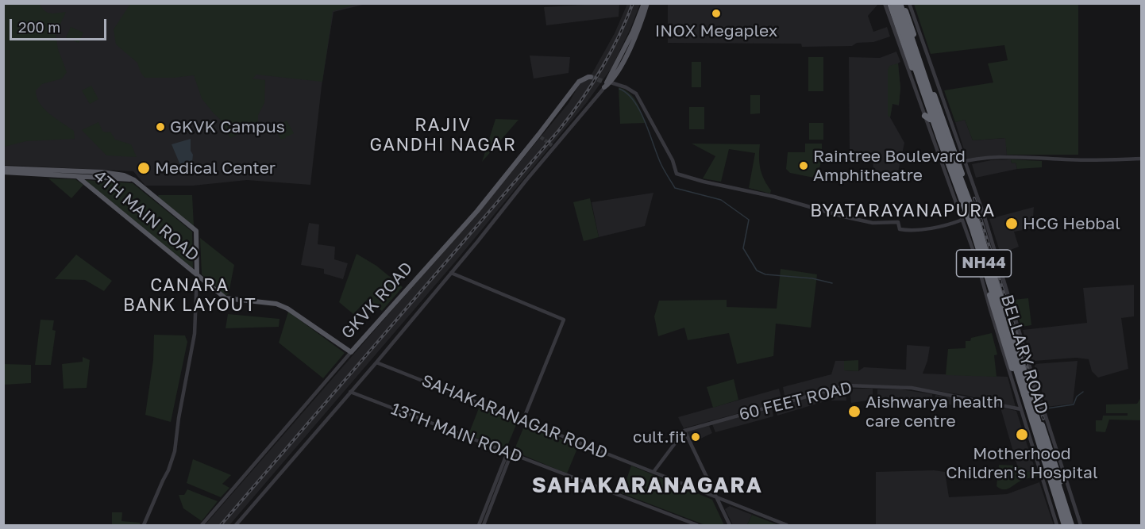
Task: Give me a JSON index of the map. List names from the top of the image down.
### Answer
{
  "streets": {
    "highway": ["NH44", "BELLARY ROAD"],
    "main road": ["4TH MAIN ROAD", "GKVK ROAD"],
    "street": ["60 FEET ROAD", "SAHAKARANAGAR ROAD", "13TH MAIN ROAD"]
  },
  "crossings": [
    ["4TH MAIN ROAD", "GKVK ROAD"]
  ],
  "districts": [
    "RAJIV GANDHI NAGAR",
    "BYATARAYANAPURA",
    "CANARA BANK LAYOUT",
    "SAHAKARANAGARA"
  ],
  "places": [
    "INOX Megaplex",
    "GKVK Campus",
    "Raintree Boulevard Amphitheatre",
    "Medical Center",
    "HCG Hebbal",
    "Aishwarya health care centre",
    "Motherhood Children's Hospital",
    "cult.fit"
  ],
  "scale_bar": "200 m"
}
